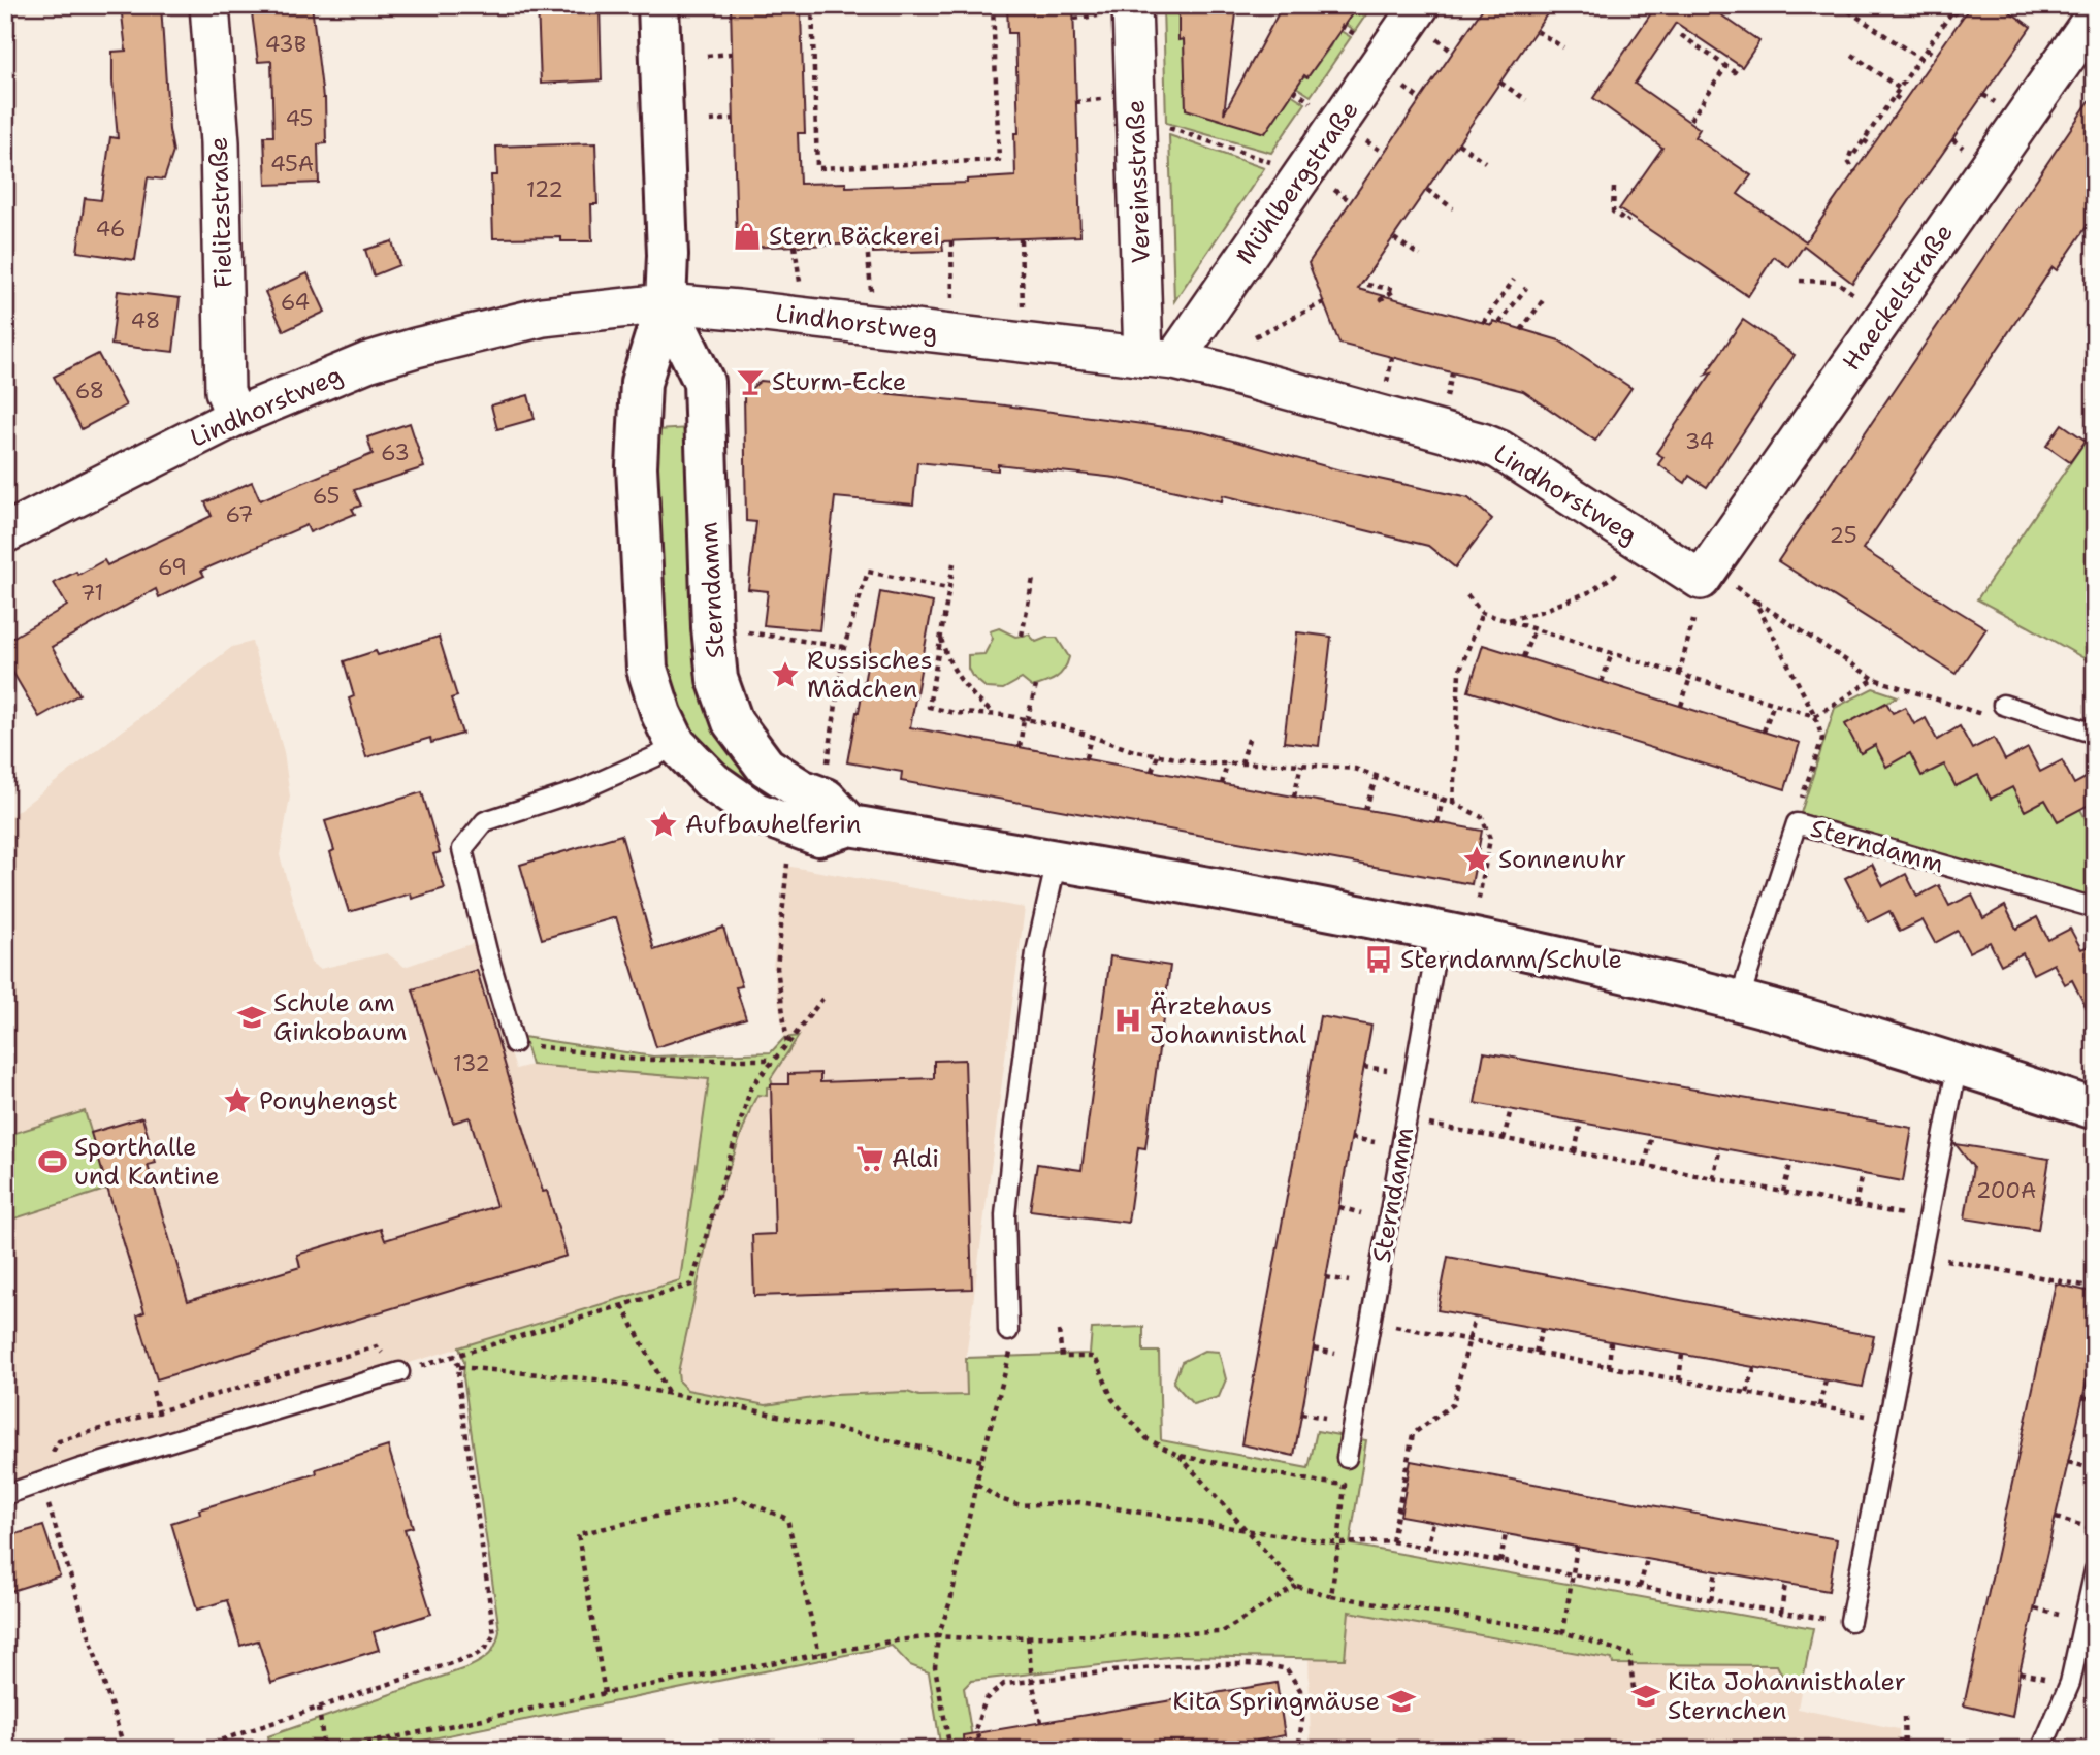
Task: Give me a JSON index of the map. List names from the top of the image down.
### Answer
{
  "streets": {
    "street": [
      "Vereinsstraße",
      "Mühlbergstraße",
      "Fielitzstraße",
      "Haeckelstraße",
      "Lindhorstweg",
      "Sterndamm"
    ]
  },
  "crossings": [
    ["Vereinsstraße", "Mühlbergstraße"],
    ["Vereinsstraße", "Lindhorstweg"],
    ["Mühlbergstraße", "Lindhorstweg"],
    ["Fielitzstraße", "Lindhorstweg"],
    ["Haeckelstraße", "Lindhorstweg"],
    ["Lindhorstweg", "Sterndamm"]
  ],
  "places": {
    "shop": ["Stern Bäckerei"],
    "bar": ["Sturm-Ecke"],
    "place": [
      "Russisches Mädchen",
      "Aufbauhelferin",
      "Sonnenuhr",
      "Ponyhengst"
    ],
    "bus stop": ["Sterndamm/Schule"],
    "school or university": ["Schule am Ginkobaum", "Kita Johannisthaler Sternchen", "Kita Springmäuse"],
    "hospital": ["Ärztehaus Johannisthal"],
    "supermarket": ["Aldi"],
    "sports": ["Sporthalle und Kantine"]
  },
  "house_numbers": [
    "43B",
    "45",
    "45A",
    "122",
    "46",
    "64",
    "48",
    "68",
    "34",
    "63",
    "65",
    "67",
    "25",
    "69",
    "71",
    "132",
    "200A"
  ]
}
